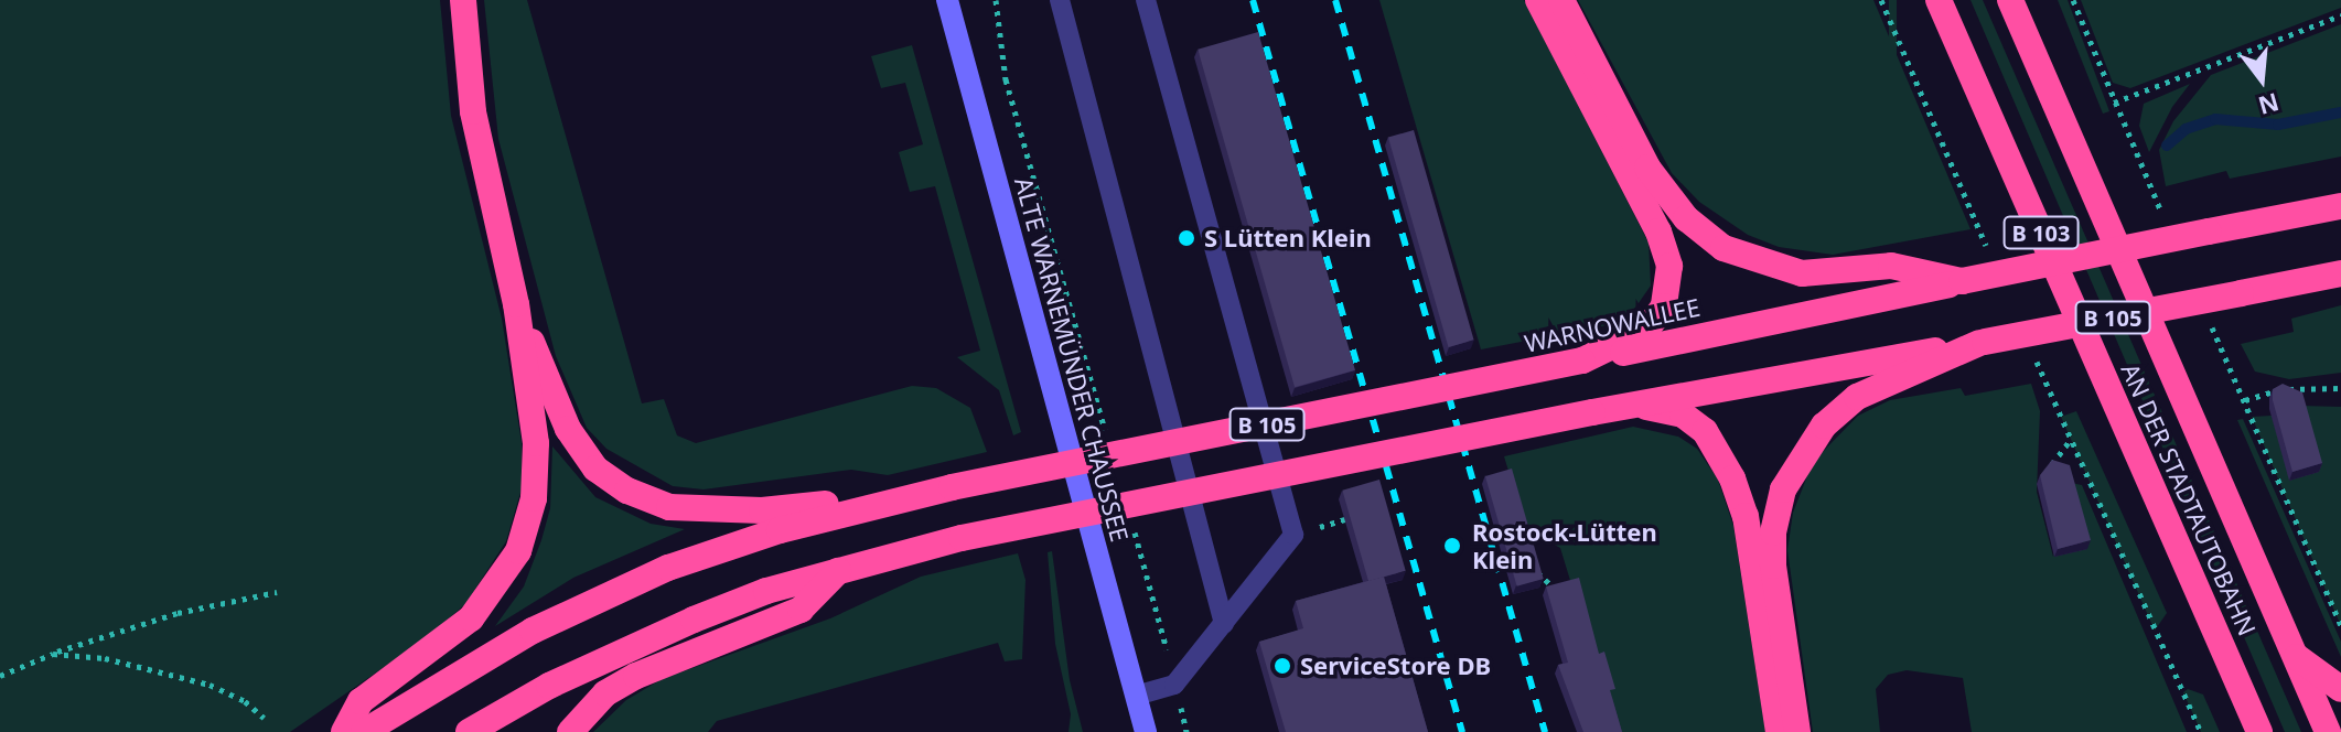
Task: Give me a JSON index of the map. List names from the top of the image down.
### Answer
{
  "streets": {
    "highway": [
      "B 103",
      "B 105",
      "WARNOWALLEE",
      "AN DER STADTAUTOBAHN"
    ],
    "street": ["ALTE WARNEMÜNDER CHAUSSEE"]
  },
  "crossings": [
    ["B 105", "WARNOWALLEE"]
  ],
  "places": ["S Lütten Klein", "Rostock-Lütten Klein", "ServiceStore DB"],
  "north": "bottom"
}
